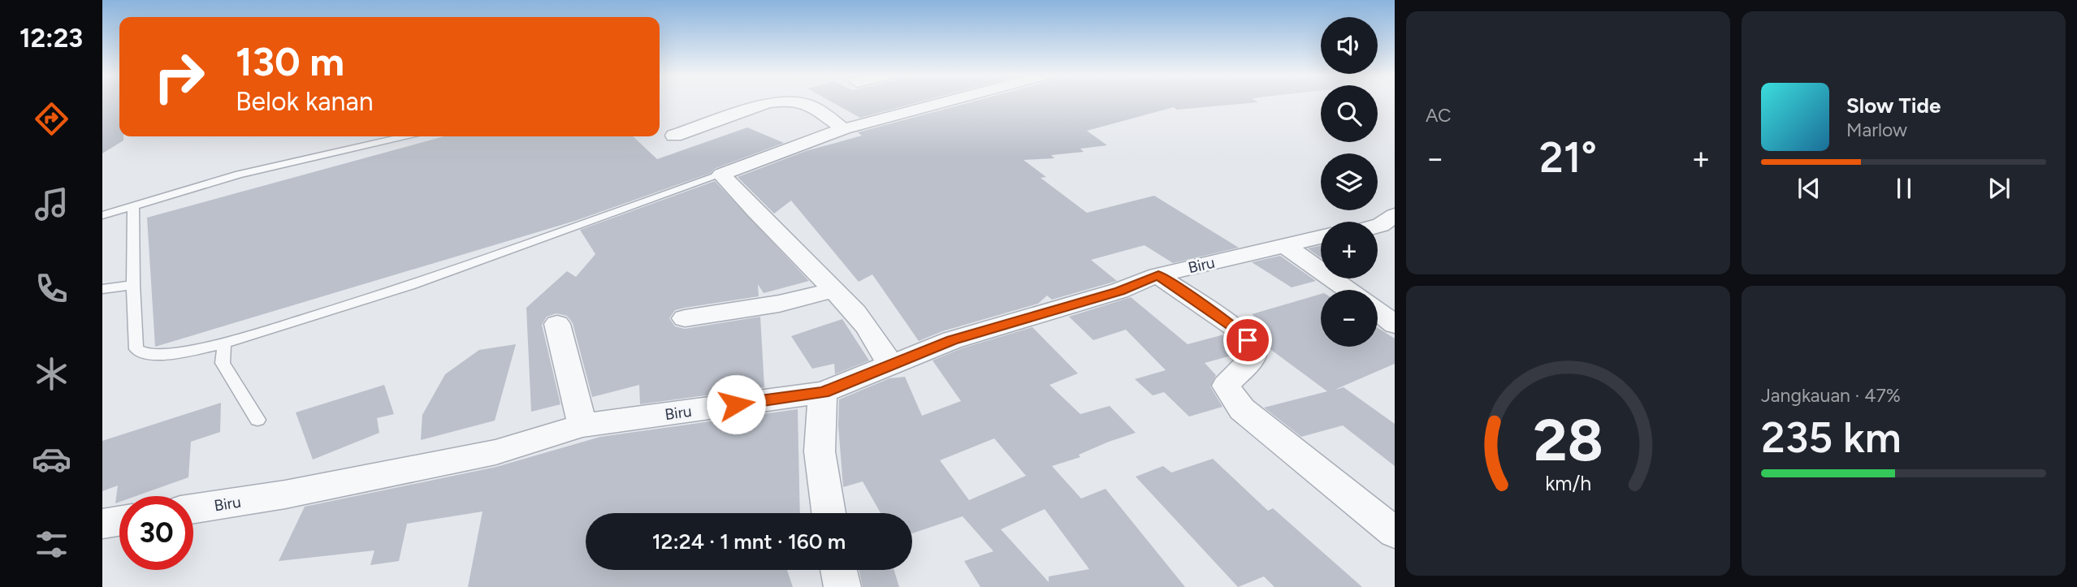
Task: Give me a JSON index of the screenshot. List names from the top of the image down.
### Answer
{
  "streets": {
    "street": ["Biru"]
  },
  "page": {
    "tabs": "12:23",
    "tile": [
      "AC",
      ["Jangkauan · 47%", "235 km"]
    ],
    "map_buttons": ["+", "−"],
    "turn": ["130 m", "Belok kanan"],
    "song": ["Slow Tide", "Marlow"],
    "heat": ["−", "21°", "+"],
    "limit": "30",
    "trip": "12:24 · 1 mnt · 160 m",
    "gauge": ["28", "km/h"]
  }
}
